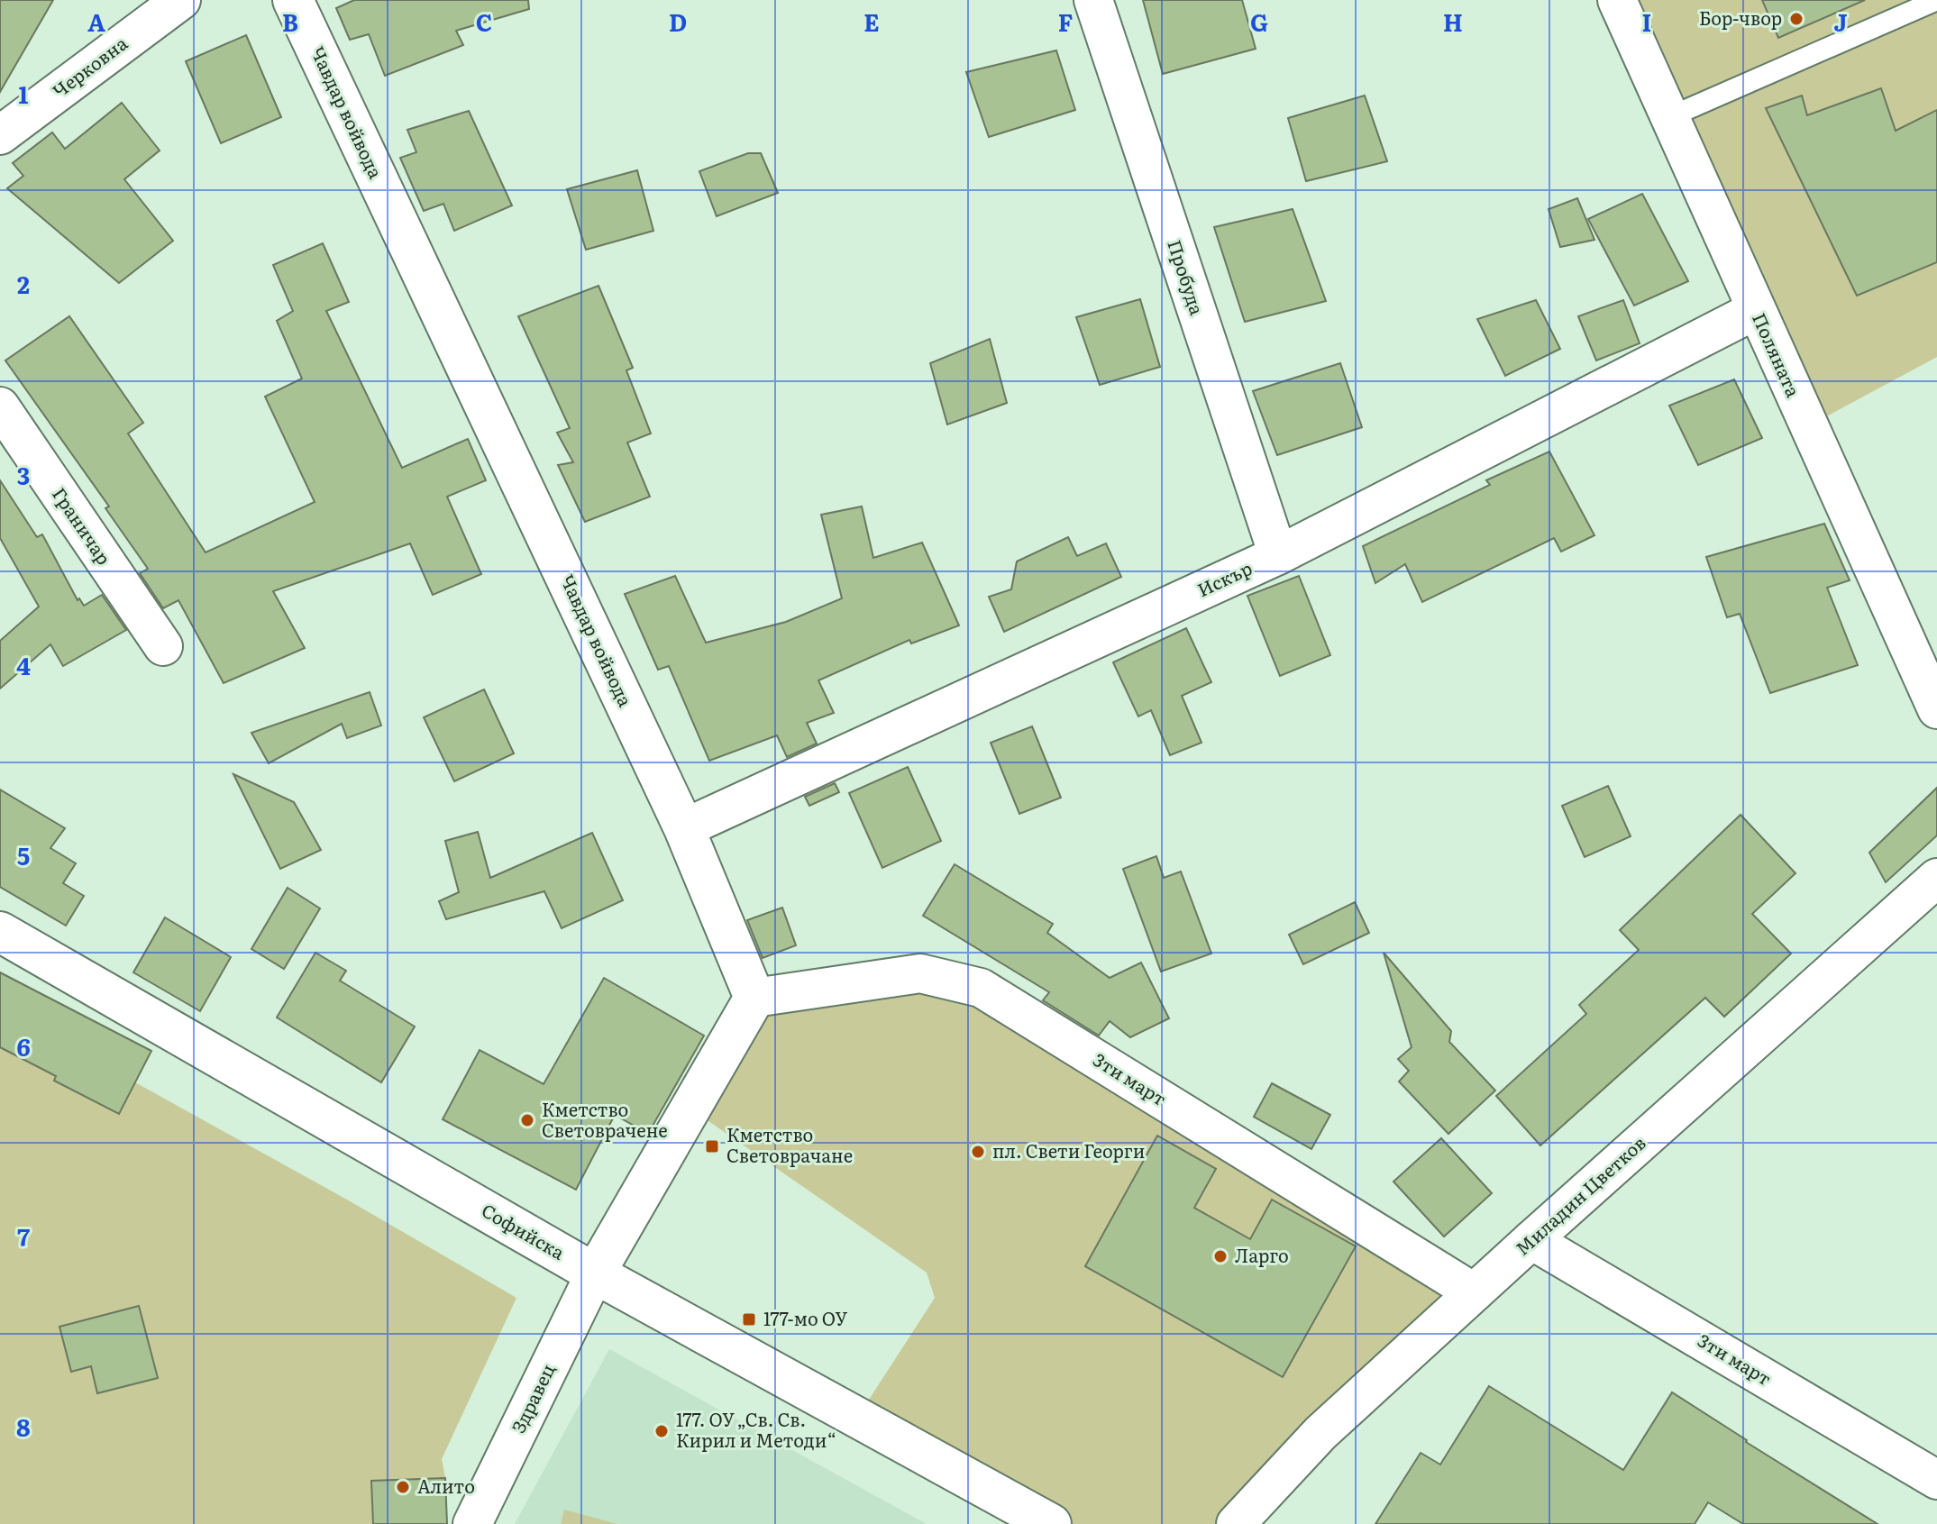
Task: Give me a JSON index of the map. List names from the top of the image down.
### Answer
{
  "streets": {
    "street": [
      "Черковна",
      "Чавдар войвода",
      "Пробуда",
      "Поляната",
      "Граничар",
      "Искър",
      "3ти март",
      "Миладин Цветков",
      "Софийска",
      "Здравец"
    ]
  },
  "crossings": [
    ["Чавдар войвода", "Искър"],
    ["Чавдар войвода", "3ти март"],
    ["Пробуда", "Искър"],
    ["Поляната", "Искър"],
    ["3ти март", "Миладин Цветков"],
    ["Софийска", "Здравец"]
  ],
  "places": {
    "other": [
      "Бор-чвор",
      "Кметство Световрачене",
      "пл. Свети Георги",
      "Ларго",
      "177. ОУ „Св. Св. Кирил и Методи“",
      "Алито"
    ],
    "transit": ["Кметство Световрачане", "177-мо ОУ"]
  },
  "grid": {
    "columns": [
      "A",
      "B",
      "C",
      "D",
      "E",
      "F",
      "G",
      "H",
      "I",
      "J"
    ],
    "rows": [
      "1",
      "2",
      "3",
      "4",
      "5",
      "6",
      "7",
      "8"
    ]
  }
}
